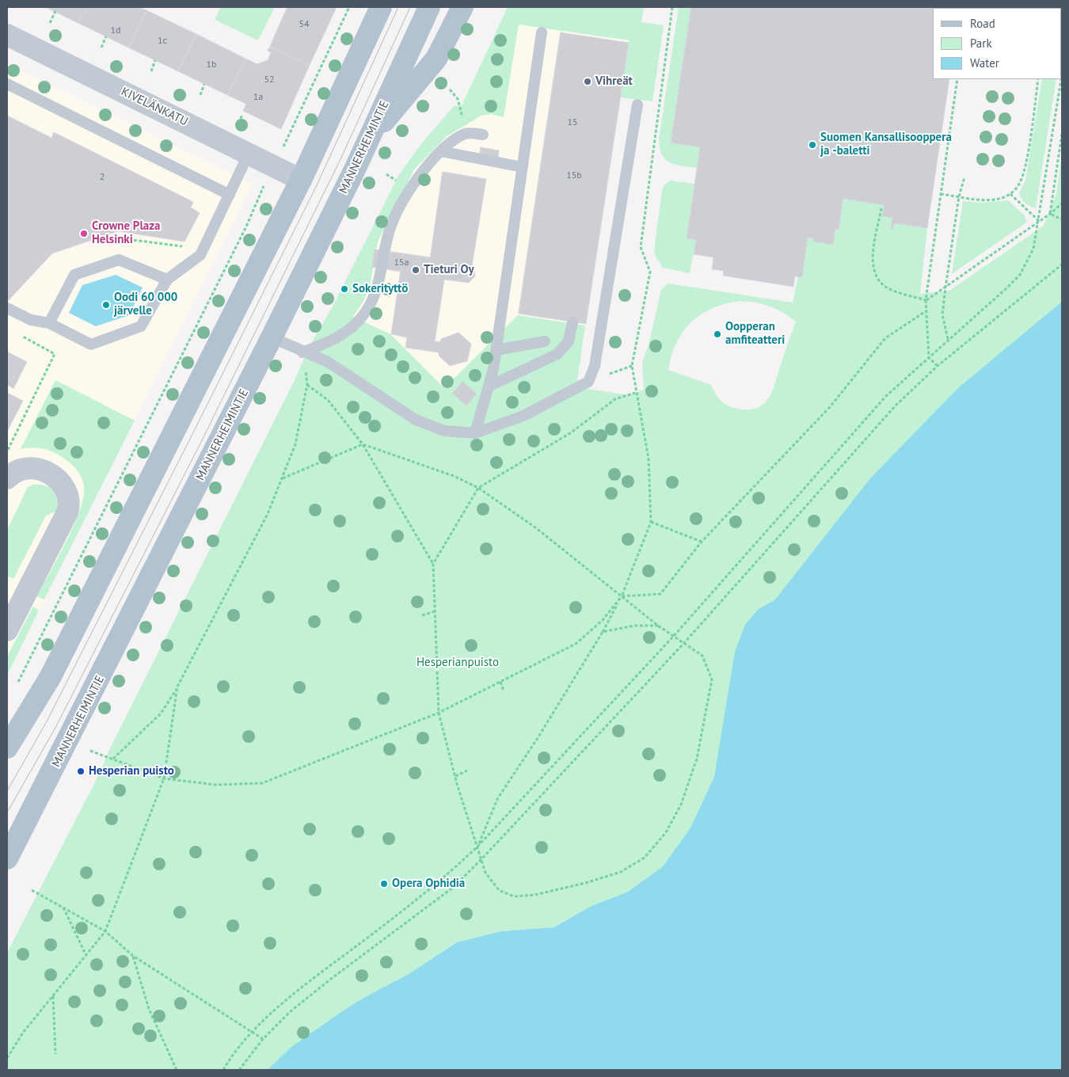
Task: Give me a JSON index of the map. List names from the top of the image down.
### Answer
{
  "streets": {
    "main road": ["MANNERHEIMINTIE"],
    "street": ["KIVELÄNKATU"]
  },
  "parks": ["Hesperianpuisto"],
  "places": [
    "Vihreät",
    "Suomen Kansallisooppera ja -baletti",
    "Crowne Plaza Helsinki",
    "Tieturi Oy",
    "Sokerityttö",
    "Oodi 60 000 järvelle",
    "Oopperan amfiteatteri",
    "Hesperian puisto",
    "Opera Ophidia"
  ],
  "house_numbers": [
    "54",
    "1d",
    "1c",
    "1b",
    "52",
    "1a",
    "15",
    "15b",
    "2",
    "15a"
  ],
  "legend": ["Road", "Park", "Water"]
}
